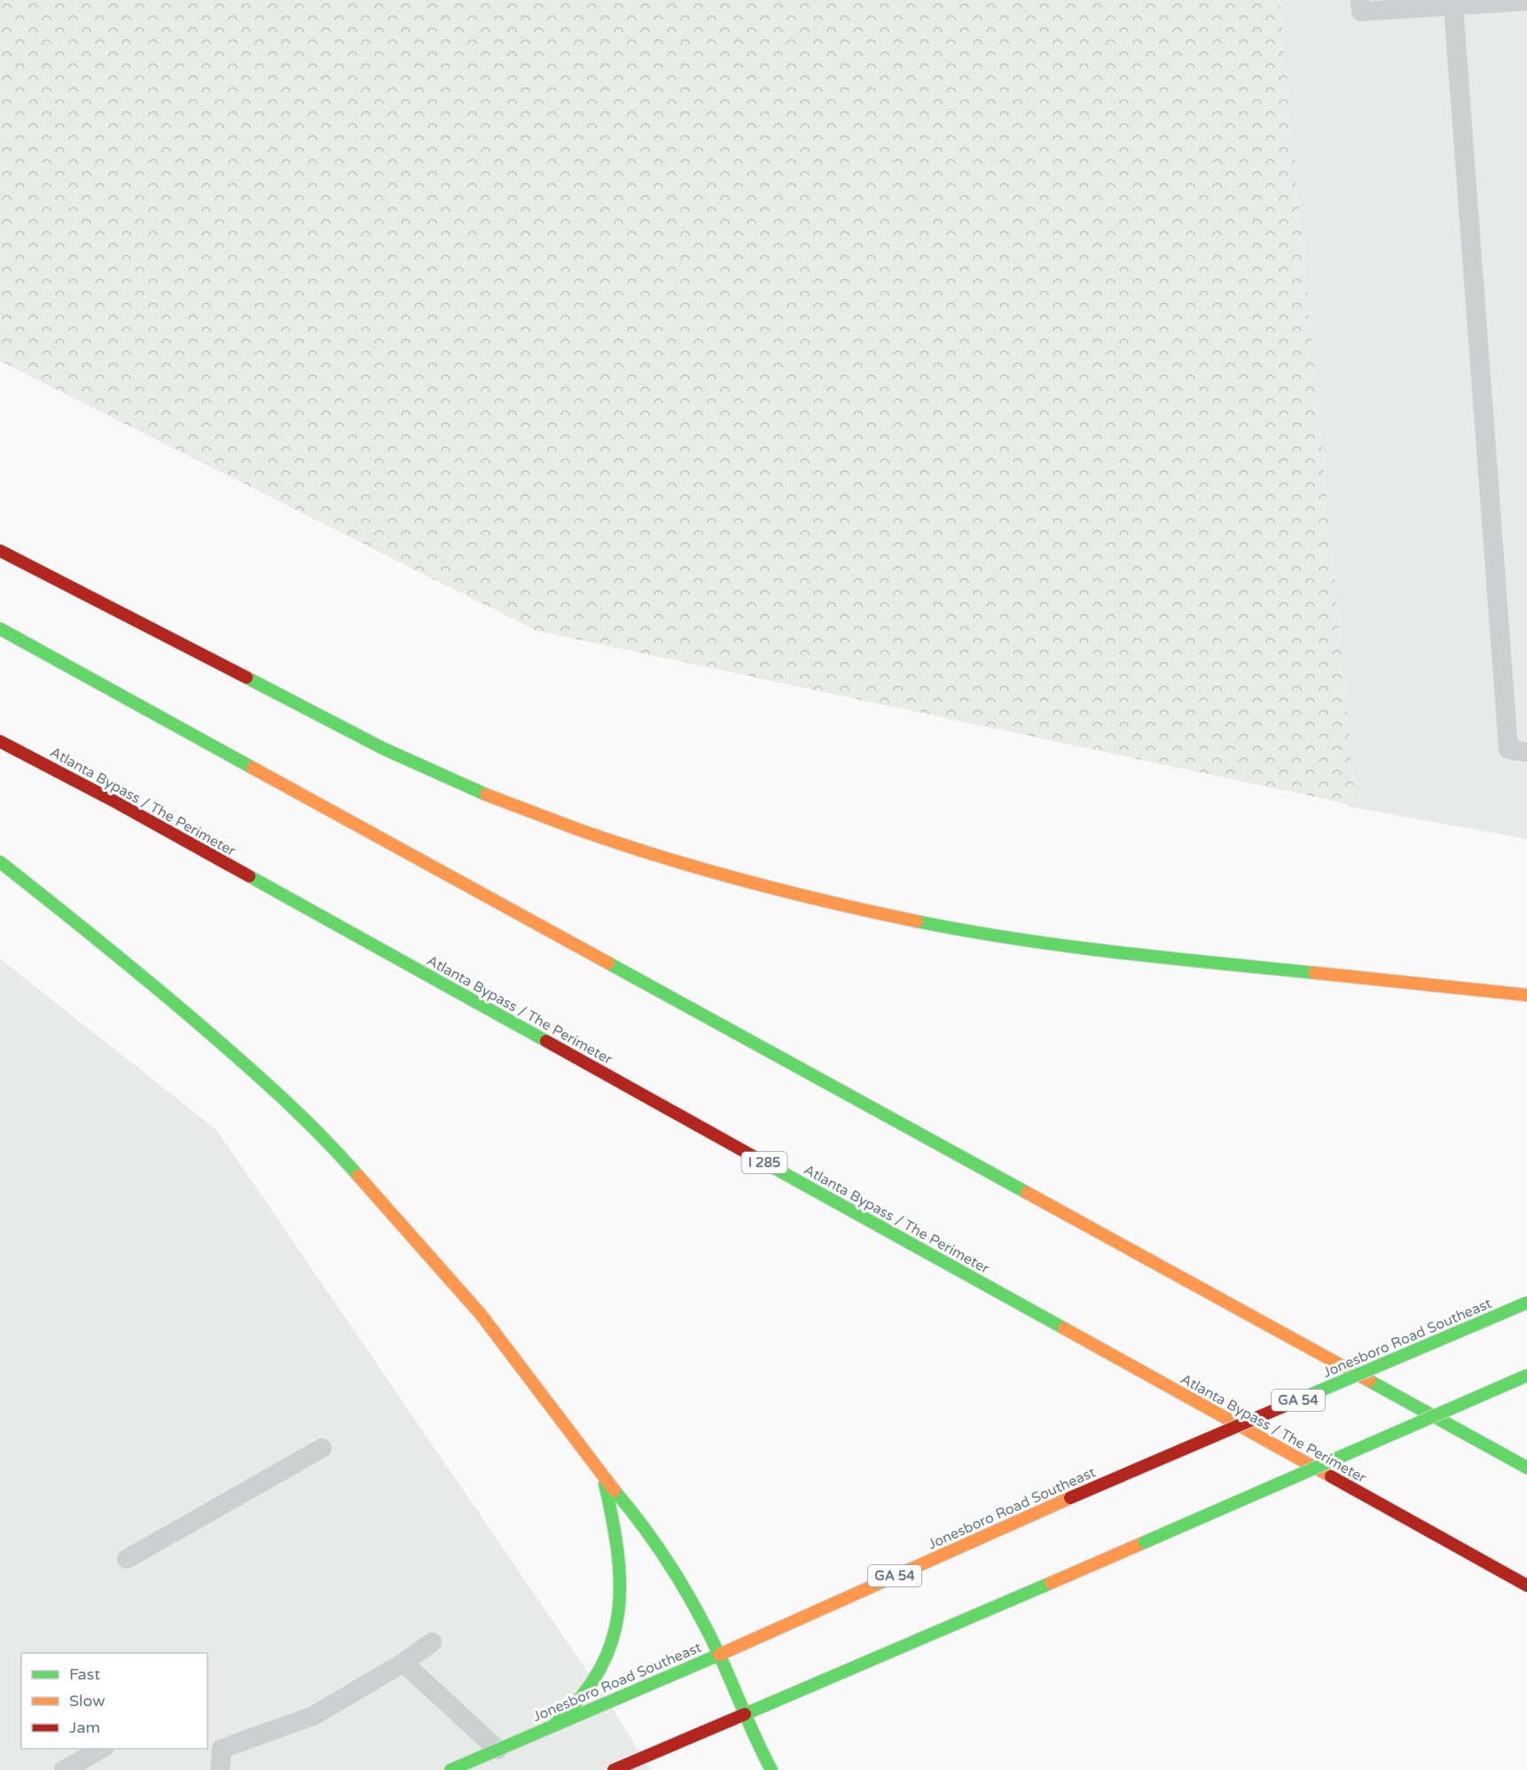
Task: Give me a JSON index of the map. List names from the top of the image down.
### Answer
{
  "streets": {
    "main road": [
      "Atlanta Bypass / The Perimeter",
      "I 285",
      "Jonesboro Road Southeast",
      "GA 54"
    ]
  },
  "legend": ["Fast", "Slow", "Jam"]
}
